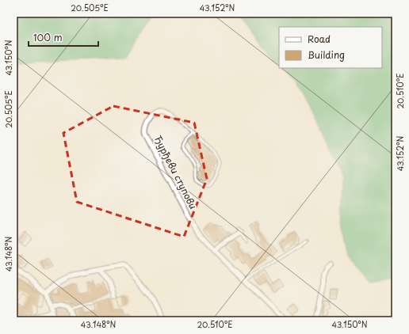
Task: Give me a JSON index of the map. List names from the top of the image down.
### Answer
{
  "streets": {
    "street": ["Ђурђеви ступови"]
  },
  "legend": ["Road", "Building"],
  "scale_bar": "100 m",
  "coordinates": [
    "20.505°E",
    "43.152°N",
    "43.150°N",
    "20.510°E",
    "43.148°N"
  ]
}
